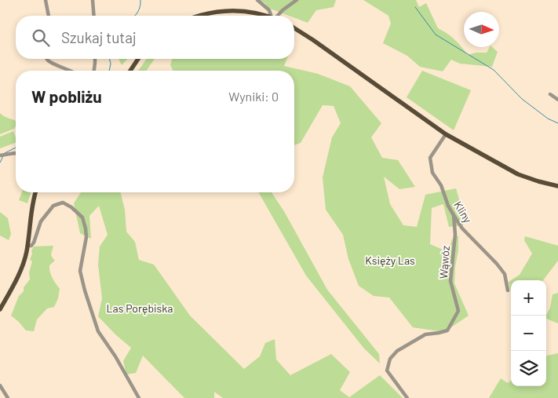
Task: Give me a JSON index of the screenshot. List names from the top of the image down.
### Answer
{
  "streets": {
    "street": ["Kliny", "Wąwóz"]
  },
  "crossings": [
    ["Kliny", "Wąwóz"]
  ],
  "parks": ["Księży Las", "Las Porębiska"],
  "north": "right",
  "page": {
    "search": "Szukaj tutaj",
    "heading": ["W pobliżu", "Wyniki: 0"],
    "map_buttons": ["+", "−"]
  }
}
